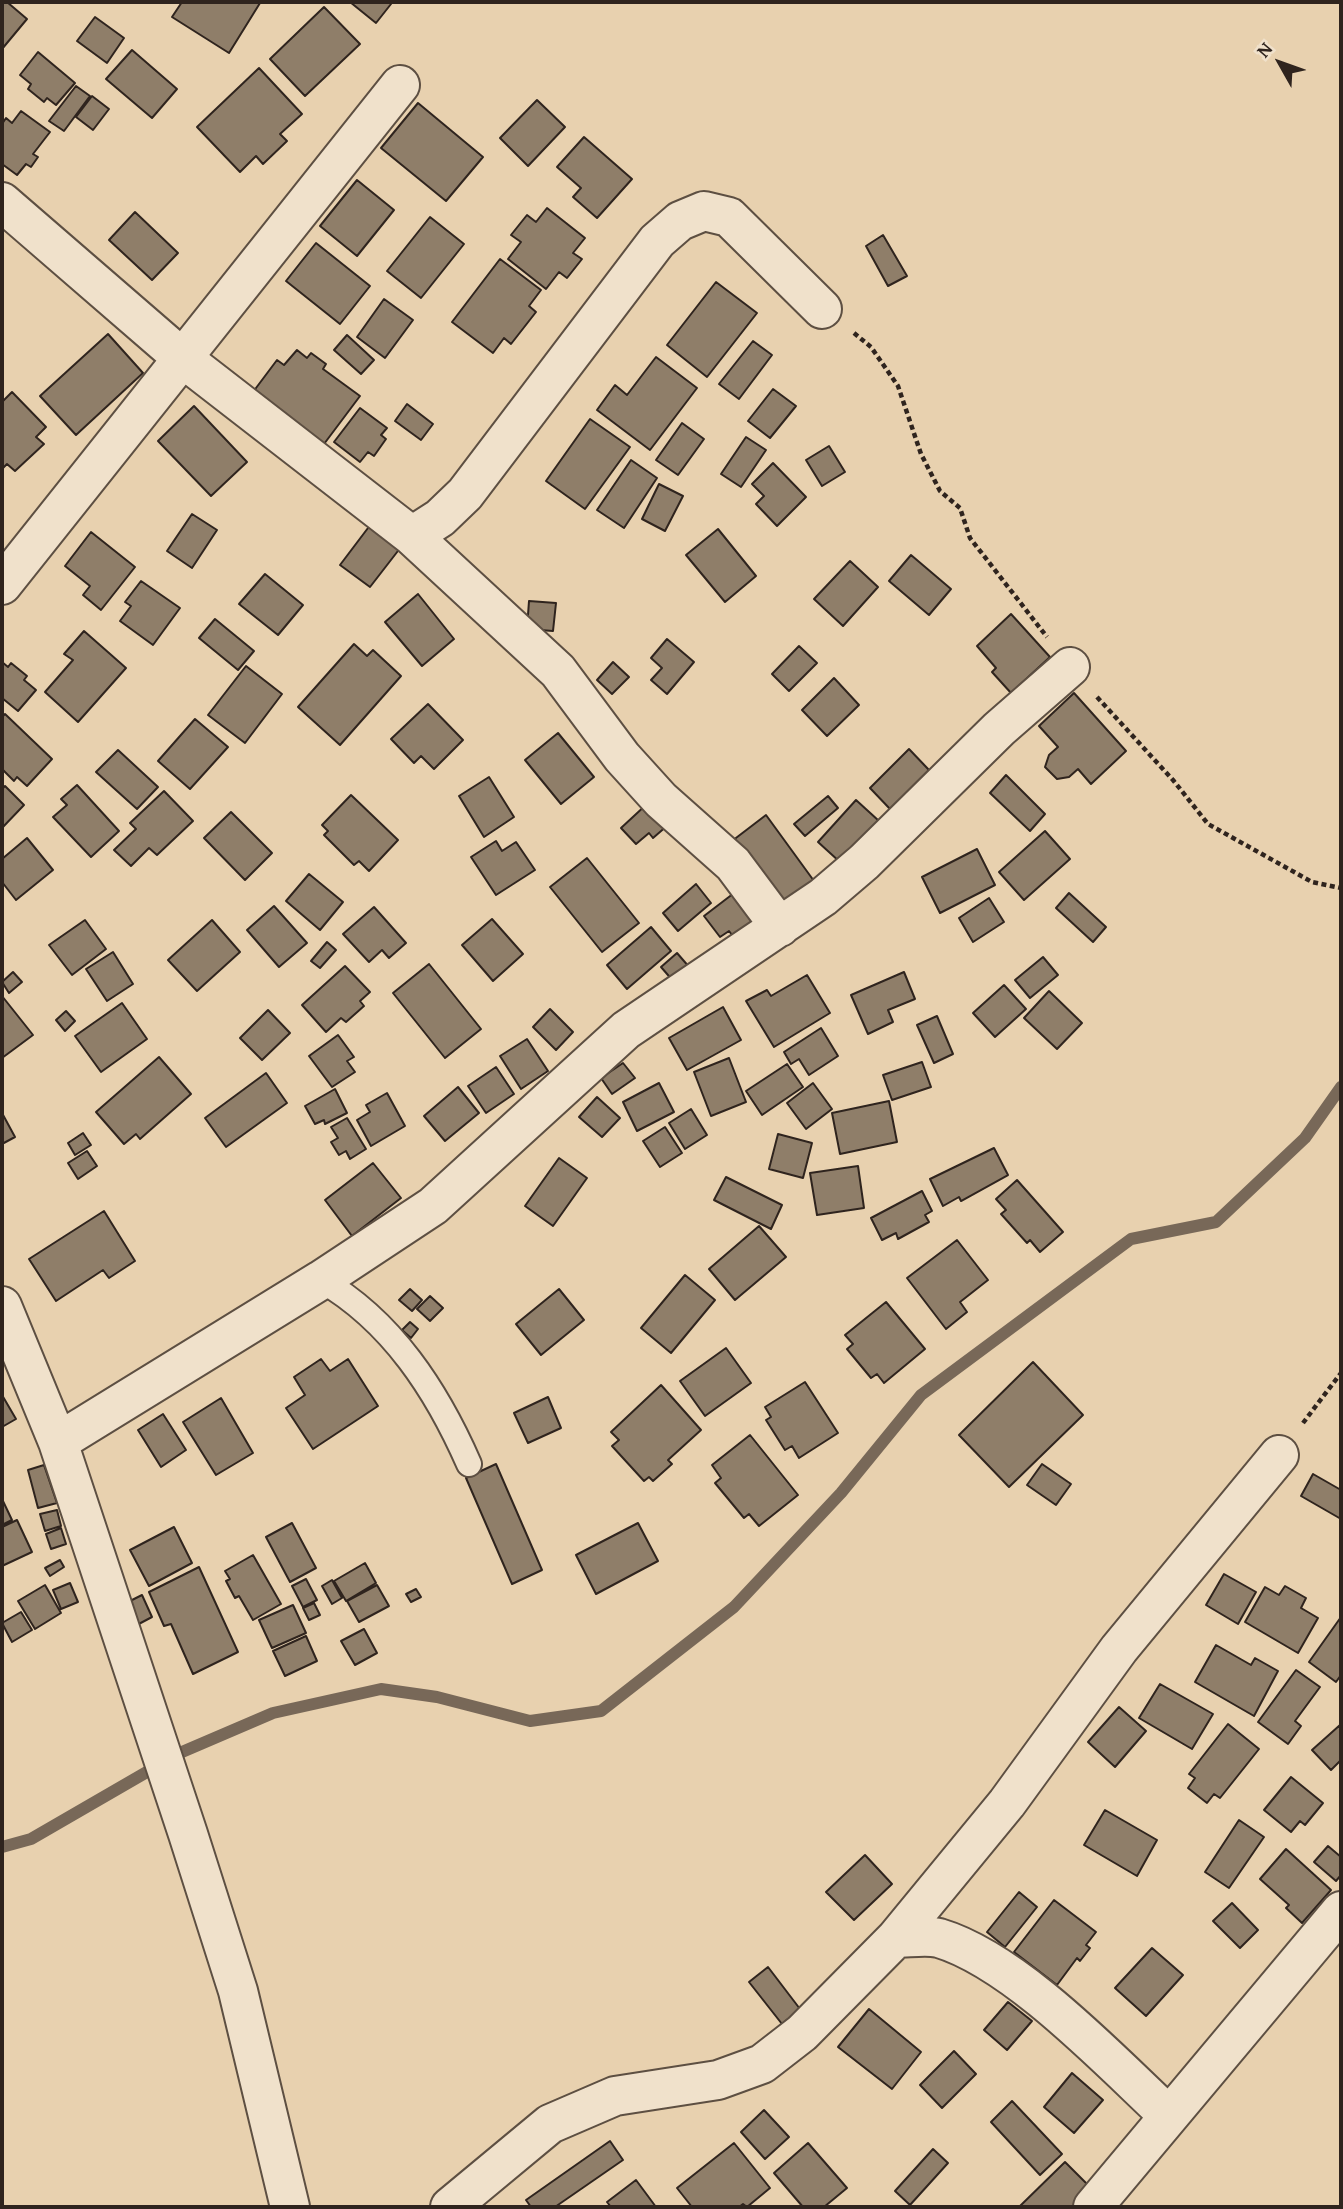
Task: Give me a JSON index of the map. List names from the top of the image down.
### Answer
{
  "north": "top left"
}
